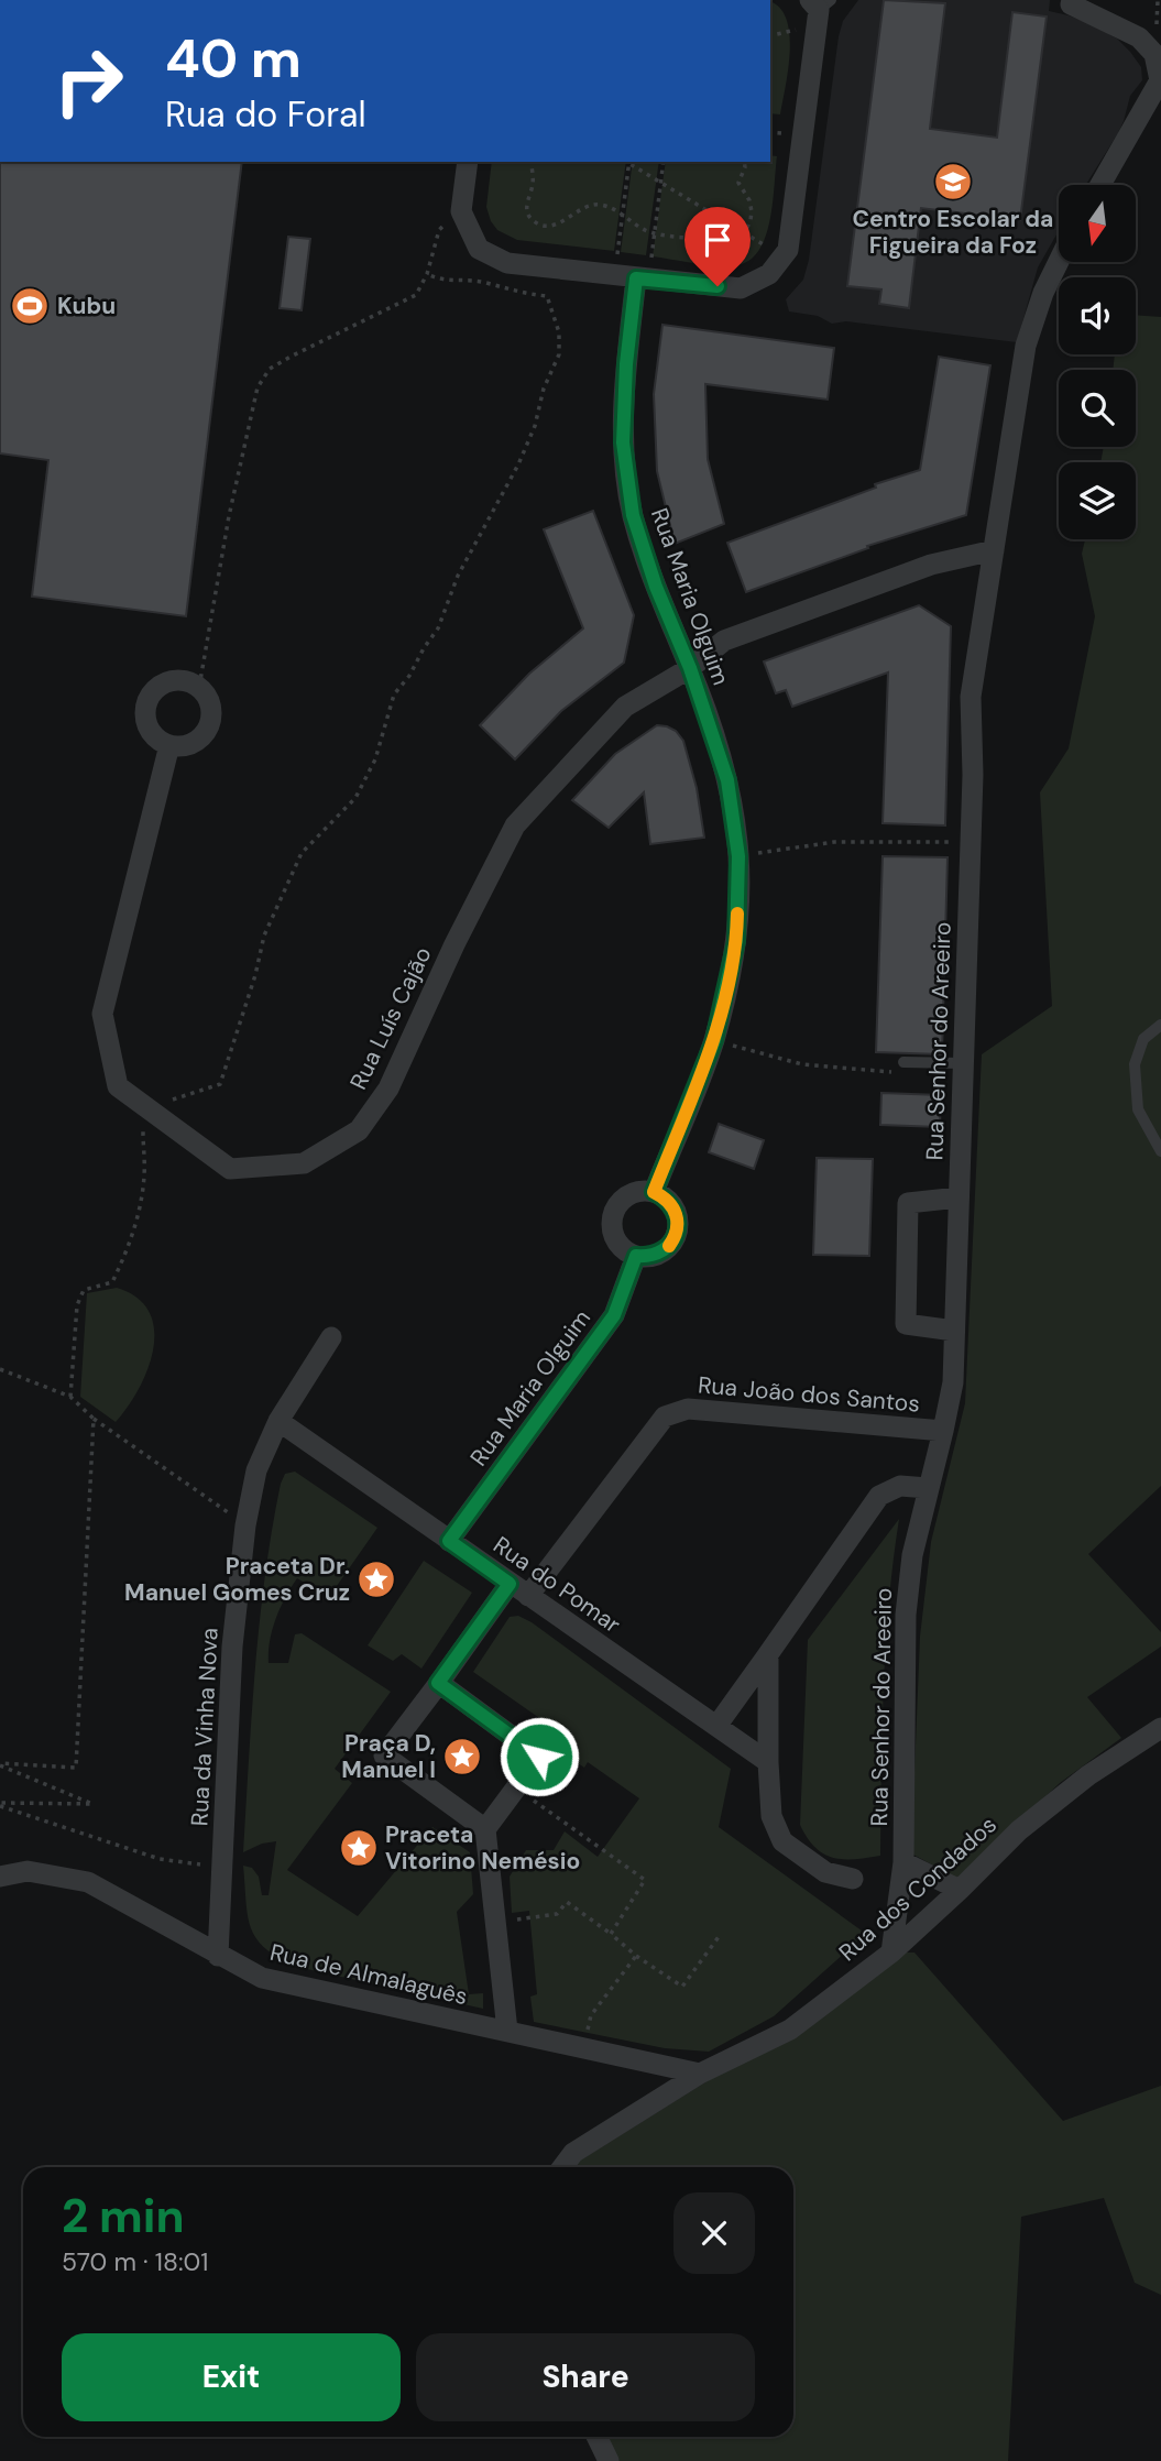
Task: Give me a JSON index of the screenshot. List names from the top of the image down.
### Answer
{
  "streets": {
    "street": [
      "Rua Maria Olguim",
      "Rua Luís Cajão",
      "Rua Senhor do Areeiro",
      "Rua João dos Santos",
      "Rua do Pomar",
      "Rua da Vinha Nova",
      "Rua dos Condados",
      "Rua de Almalaguês"
    ]
  },
  "crossings": [
    ["Rua Maria Olguim", "Rua Luís Cajão"],
    ["Rua Maria Olguim", "Rua do Pomar"],
    ["Rua Luís Cajão", "Rua Senhor do Areeiro"],
    ["Rua Senhor do Areeiro", "Rua João dos Santos"],
    ["Rua Senhor do Areeiro", "Rua dos Condados"],
    ["Rua João dos Santos", "Rua do Pomar"],
    ["Rua do Pomar", "Rua da Vinha Nova"],
    ["Rua da Vinha Nova", "Rua de Almalaguês"],
    ["Rua dos Condados", "Rua de Almalaguês"]
  ],
  "places": {
    "school or university": ["Centro Escolar da Figueira da Foz"],
    "sports": ["Kubu"],
    "place": ["Praceta Dr. Manuel Gomes Cruz", "Praça D, Manuel I", "Praceta Vitorino Nemésio"]
  },
  "north": "bottom",
  "page": {
    "turn": ["40 m", "Rua do Foral"],
    "heading": ["2 min", "570 m · 18:01"],
    "buttons": ["Exit", "Share"]
  }
}
